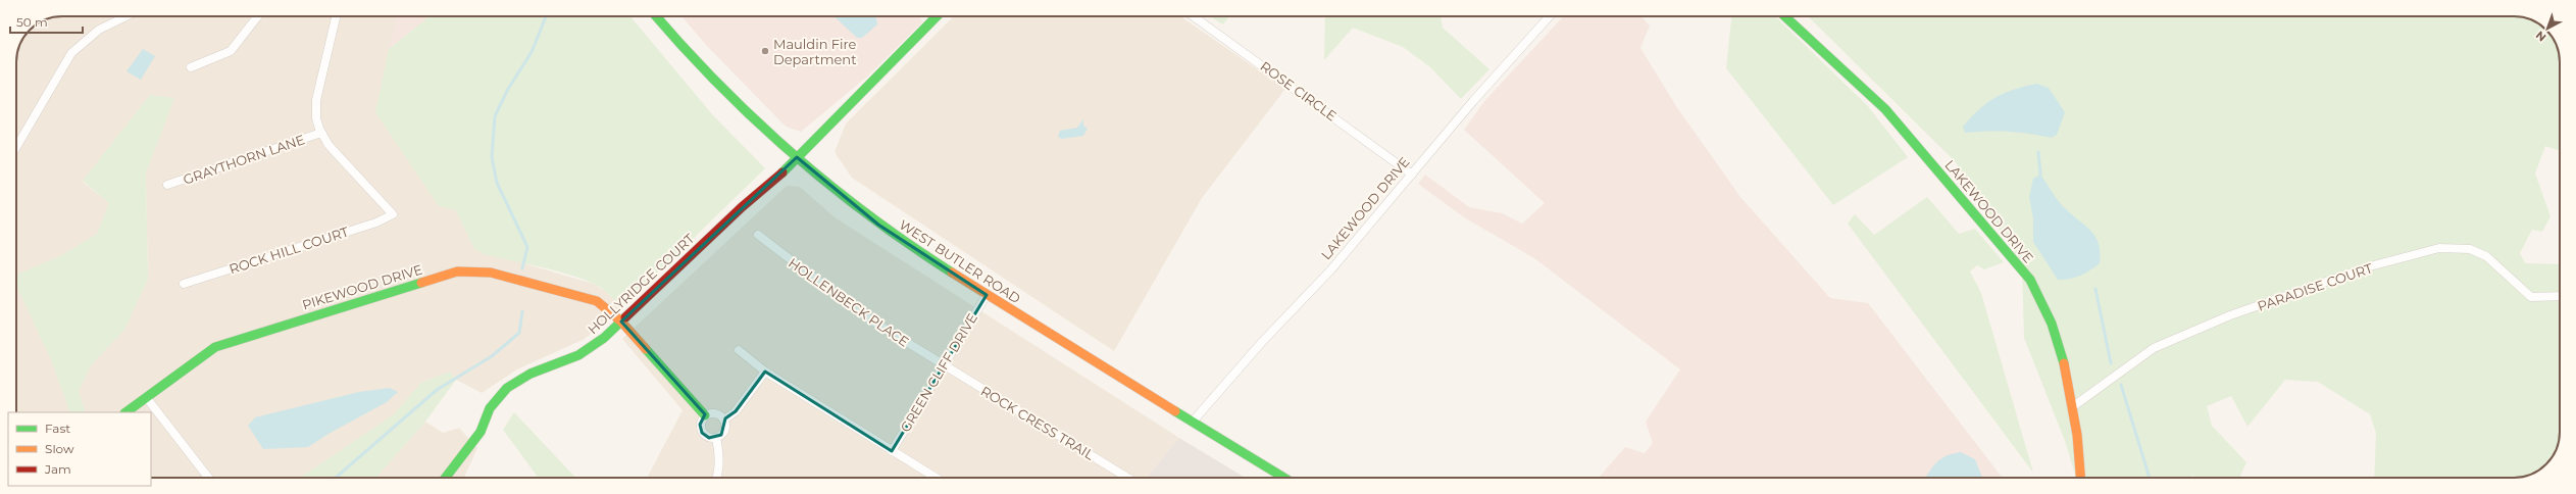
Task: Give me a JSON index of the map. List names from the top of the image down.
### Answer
{
  "streets": {
    "street": [
      "ROSE CIRCLE",
      "GRAYTHORN LANE",
      "LAKEWOOD DRIVE",
      "ROCK HILL COURT",
      "WEST BUTLER ROAD",
      "HOLLYRIDGE COURT",
      "PIKEWOOD DRIVE",
      "PARADISE COURT",
      "HOLLENBECK PLACE",
      "GREEN CLIFF DRIVE",
      "ROCK CRESS TRAIL"
    ]
  },
  "crossings": [
    ["ROSE CIRCLE", "LAKEWOOD DRIVE"],
    ["GRAYTHORN LANE", "ROCK HILL COURT"],
    ["LAKEWOOD DRIVE", "WEST BUTLER ROAD"],
    ["LAKEWOOD DRIVE", "PARADISE COURT"],
    ["WEST BUTLER ROAD", "HOLLYRIDGE COURT"],
    ["WEST BUTLER ROAD", "GREEN CLIFF DRIVE"],
    ["HOLLYRIDGE COURT", "PIKEWOOD DRIVE"],
    ["HOLLENBECK PLACE", "GREEN CLIFF DRIVE"],
    ["HOLLENBECK PLACE", "ROCK CRESS TRAIL"],
    ["GREEN CLIFF DRIVE", "ROCK CRESS TRAIL"]
  ],
  "places": ["Mauldin Fire Department"],
  "legend": ["Fast", "Slow", "Jam"],
  "scale_bar": "50 m",
  "north": "bottom left"
}
